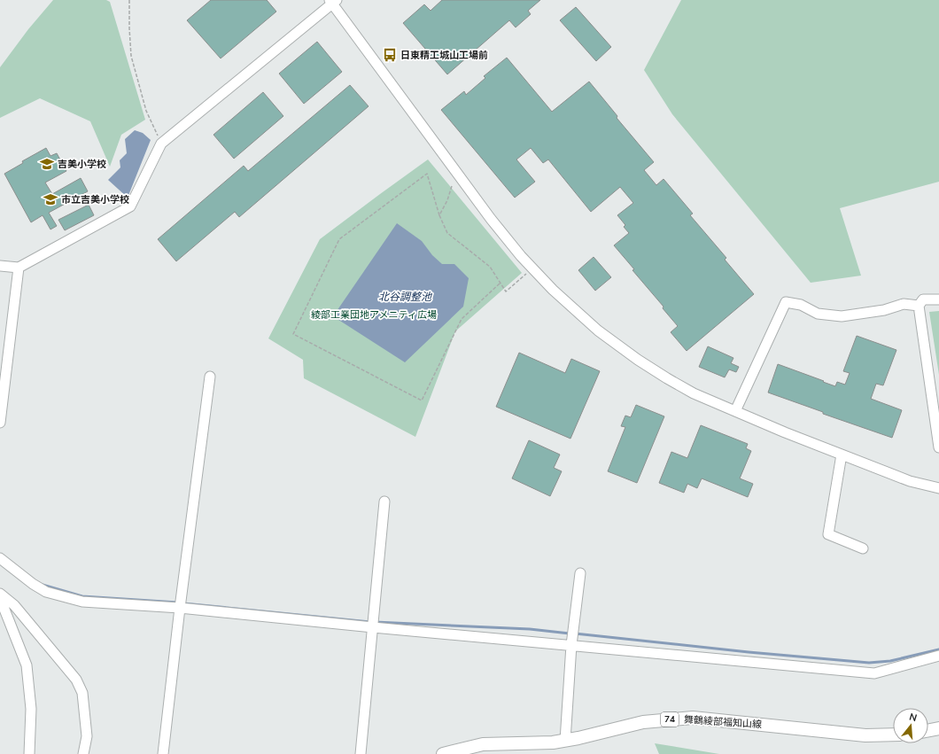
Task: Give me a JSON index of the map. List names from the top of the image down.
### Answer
{
  "streets": {
    "main road": ["74", "舞鶴綾部福知山線"]
  },
  "water": ["北谷調整池"],
  "parks": ["綾部工業団地アメニティ広場"],
  "places": {
    "bus stop": ["日東精工城山工場前"],
    "school or university": ["吉美小学校", "市立吉美小学校"]
  },
  "north": "top"
}
